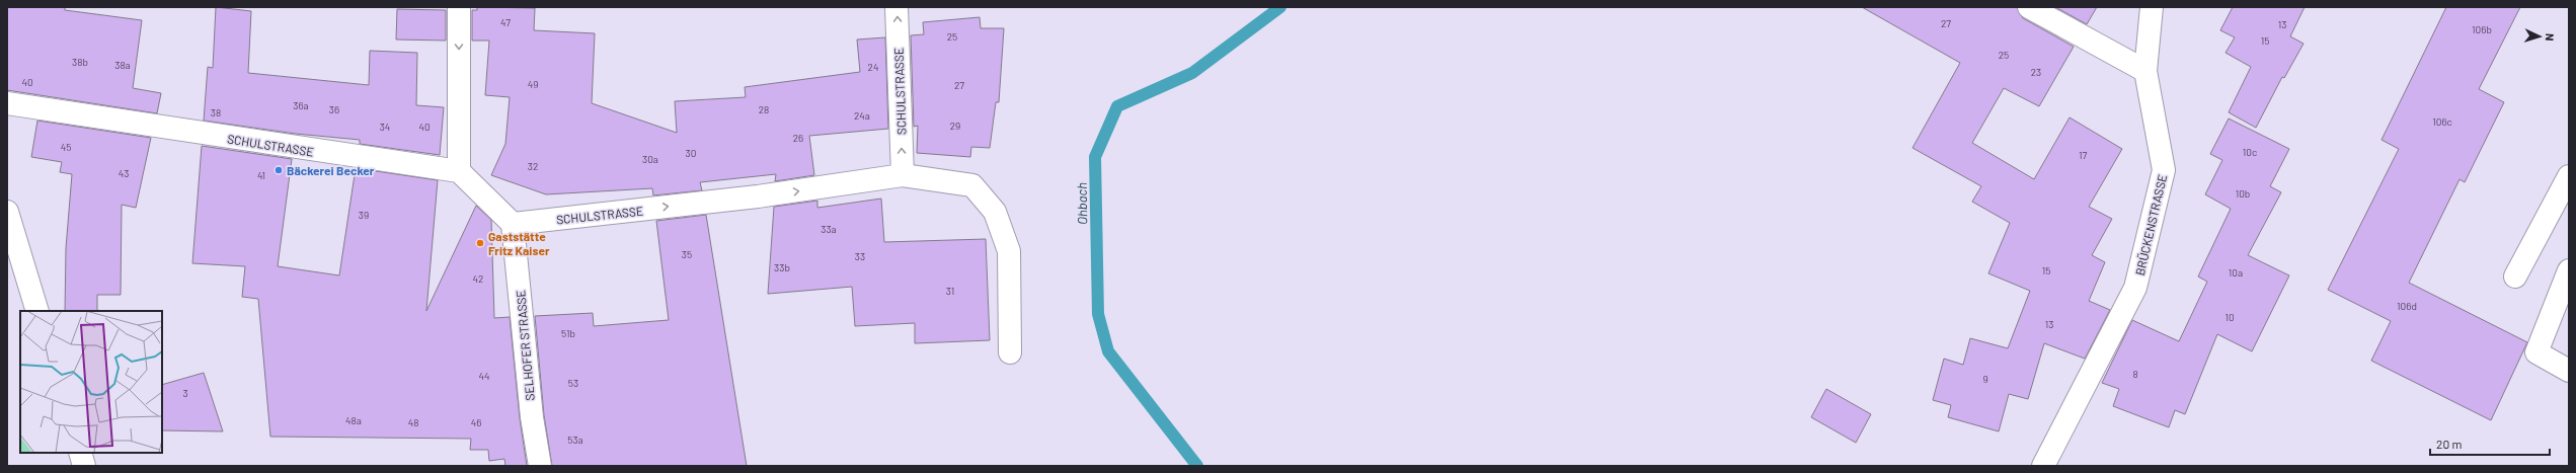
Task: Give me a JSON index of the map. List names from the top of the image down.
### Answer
{
  "streets": {
    "street": ["SCHULSTRASSE", "BRÜCKENSTRASSE", "SELHOFER STRASSE"]
  },
  "crossings": [
    ["SCHULSTRASSE", "SELHOFER STRASSE"]
  ],
  "water": ["Ohbach"],
  "places": ["Bäckerei Becker", "Gaststätte Fritz Kaiser"],
  "house_numbers": [
    "47",
    "27",
    "13",
    "106b",
    "25",
    "15",
    "25",
    "38b",
    "38a",
    "24",
    "23",
    "40",
    "49",
    "27",
    "36a",
    "36",
    "28",
    "38",
    "24a",
    "106c",
    "29",
    "34",
    "40",
    "26",
    "45",
    "10c",
    "30",
    "17",
    "30a",
    "32",
    "43",
    "41",
    "10b",
    "39",
    "33a",
    "35",
    "33",
    "33b",
    "15",
    "10a",
    "42",
    "31",
    "106d",
    "10",
    "13",
    "51b",
    "8",
    "44",
    "9",
    "53",
    "3",
    "48a",
    "48",
    "46",
    "53a"
  ],
  "scale_bar": "20 m",
  "north": "right"
}
